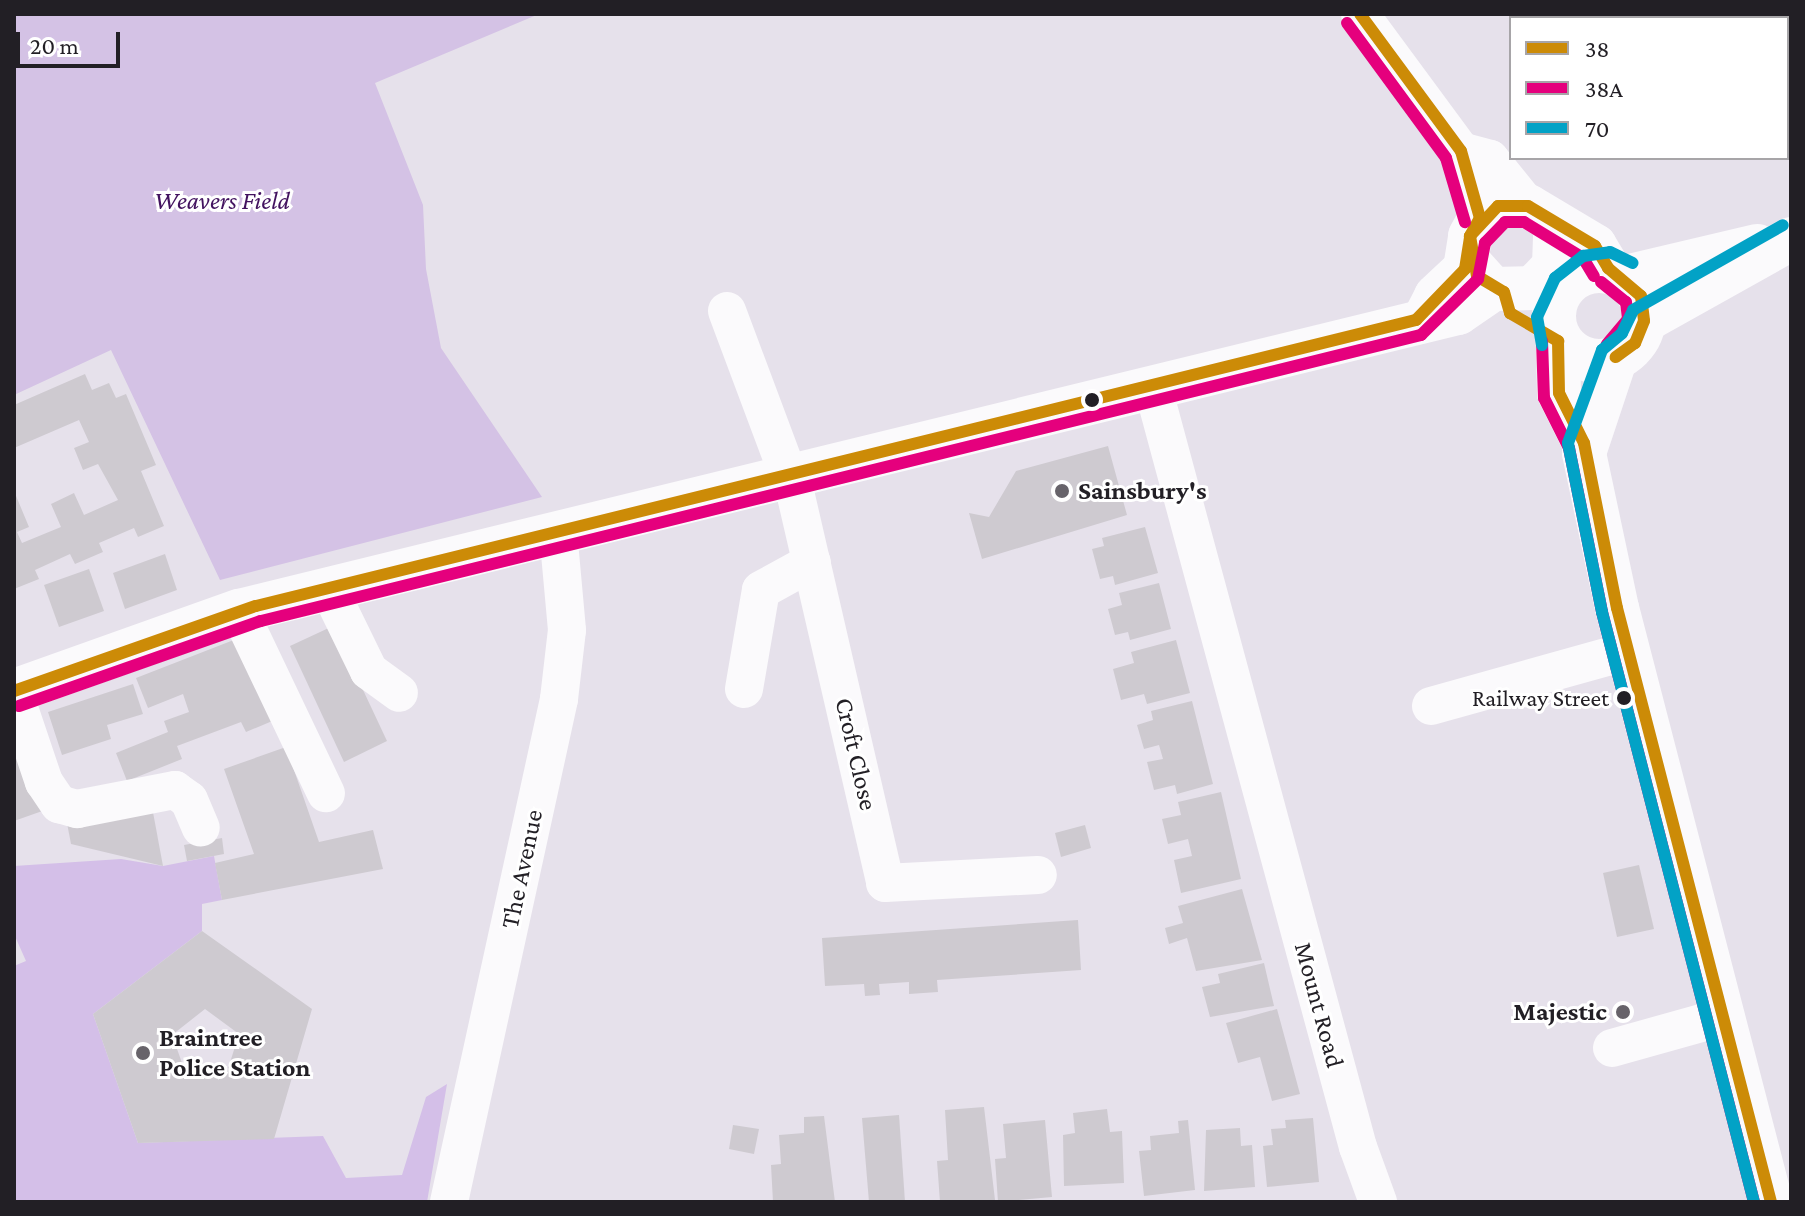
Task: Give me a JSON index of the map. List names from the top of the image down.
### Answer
{
  "streets": {
    "street": ["Croft Close", "The Avenue", "Mount Road"]
  },
  "parks": ["Weavers Field"],
  "places": [
    "Sainsbury's",
    "Railway Street",
    "Majestic",
    "Braintree Police Station"
  ],
  "lines": ["transit line 38", "transit line 38A", "transit line 70"],
  "legend": ["38", "38A", "70"],
  "scale_bar": "20 m"
}
